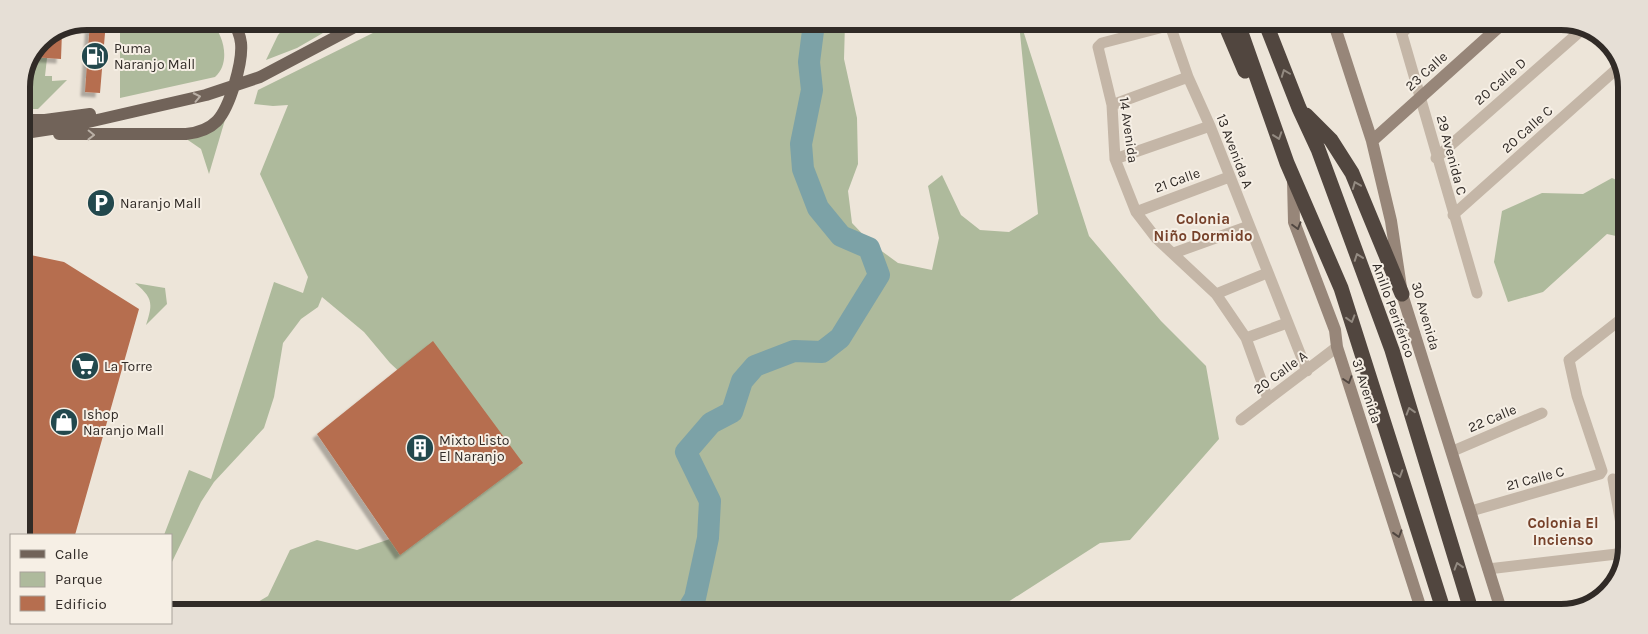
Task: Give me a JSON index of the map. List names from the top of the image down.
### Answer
{
  "streets": {
    "highway": ["Anillo Periférico"],
    "street": [
      "23 Calle",
      "20 Calle D",
      "20 Calle C",
      "14 Avenida",
      "13 Avenida A",
      "29 Avenida C",
      "21 Calle",
      "30 Avenida",
      "20 Calle A",
      "31 Avenida",
      "22 Calle",
      "21 Calle C"
    ]
  },
  "crossings": [
    ["23 Calle", "29 Avenida C"],
    ["23 Calle", "30 Avenida"],
    ["20 Calle D", "29 Avenida C"],
    ["20 Calle C", "29 Avenida C"],
    ["14 Avenida", "21 Calle"],
    ["14 Avenida", "20 Calle A"],
    ["13 Avenida A", "21 Calle"],
    ["13 Avenida A", "20 Calle A"],
    ["30 Avenida", "22 Calle"],
    ["30 Avenida", "21 Calle C"],
    ["20 Calle A", "31 Avenida"]
  ],
  "one_way": ["31 Avenida"],
  "districts": ["Colonia Niño Dormido", "Colonia El Incienso"],
  "places": {
    "fuel station": ["Puma Naranjo Mall"],
    "parking": ["Naranjo Mall"],
    "supermarket": ["La Torre"],
    "shop": ["Ishop Naranjo Mall"],
    "building": ["Mixto Listo El Naranjo"]
  },
  "legend": ["Calle", "Parque", "Edificio"]
}
